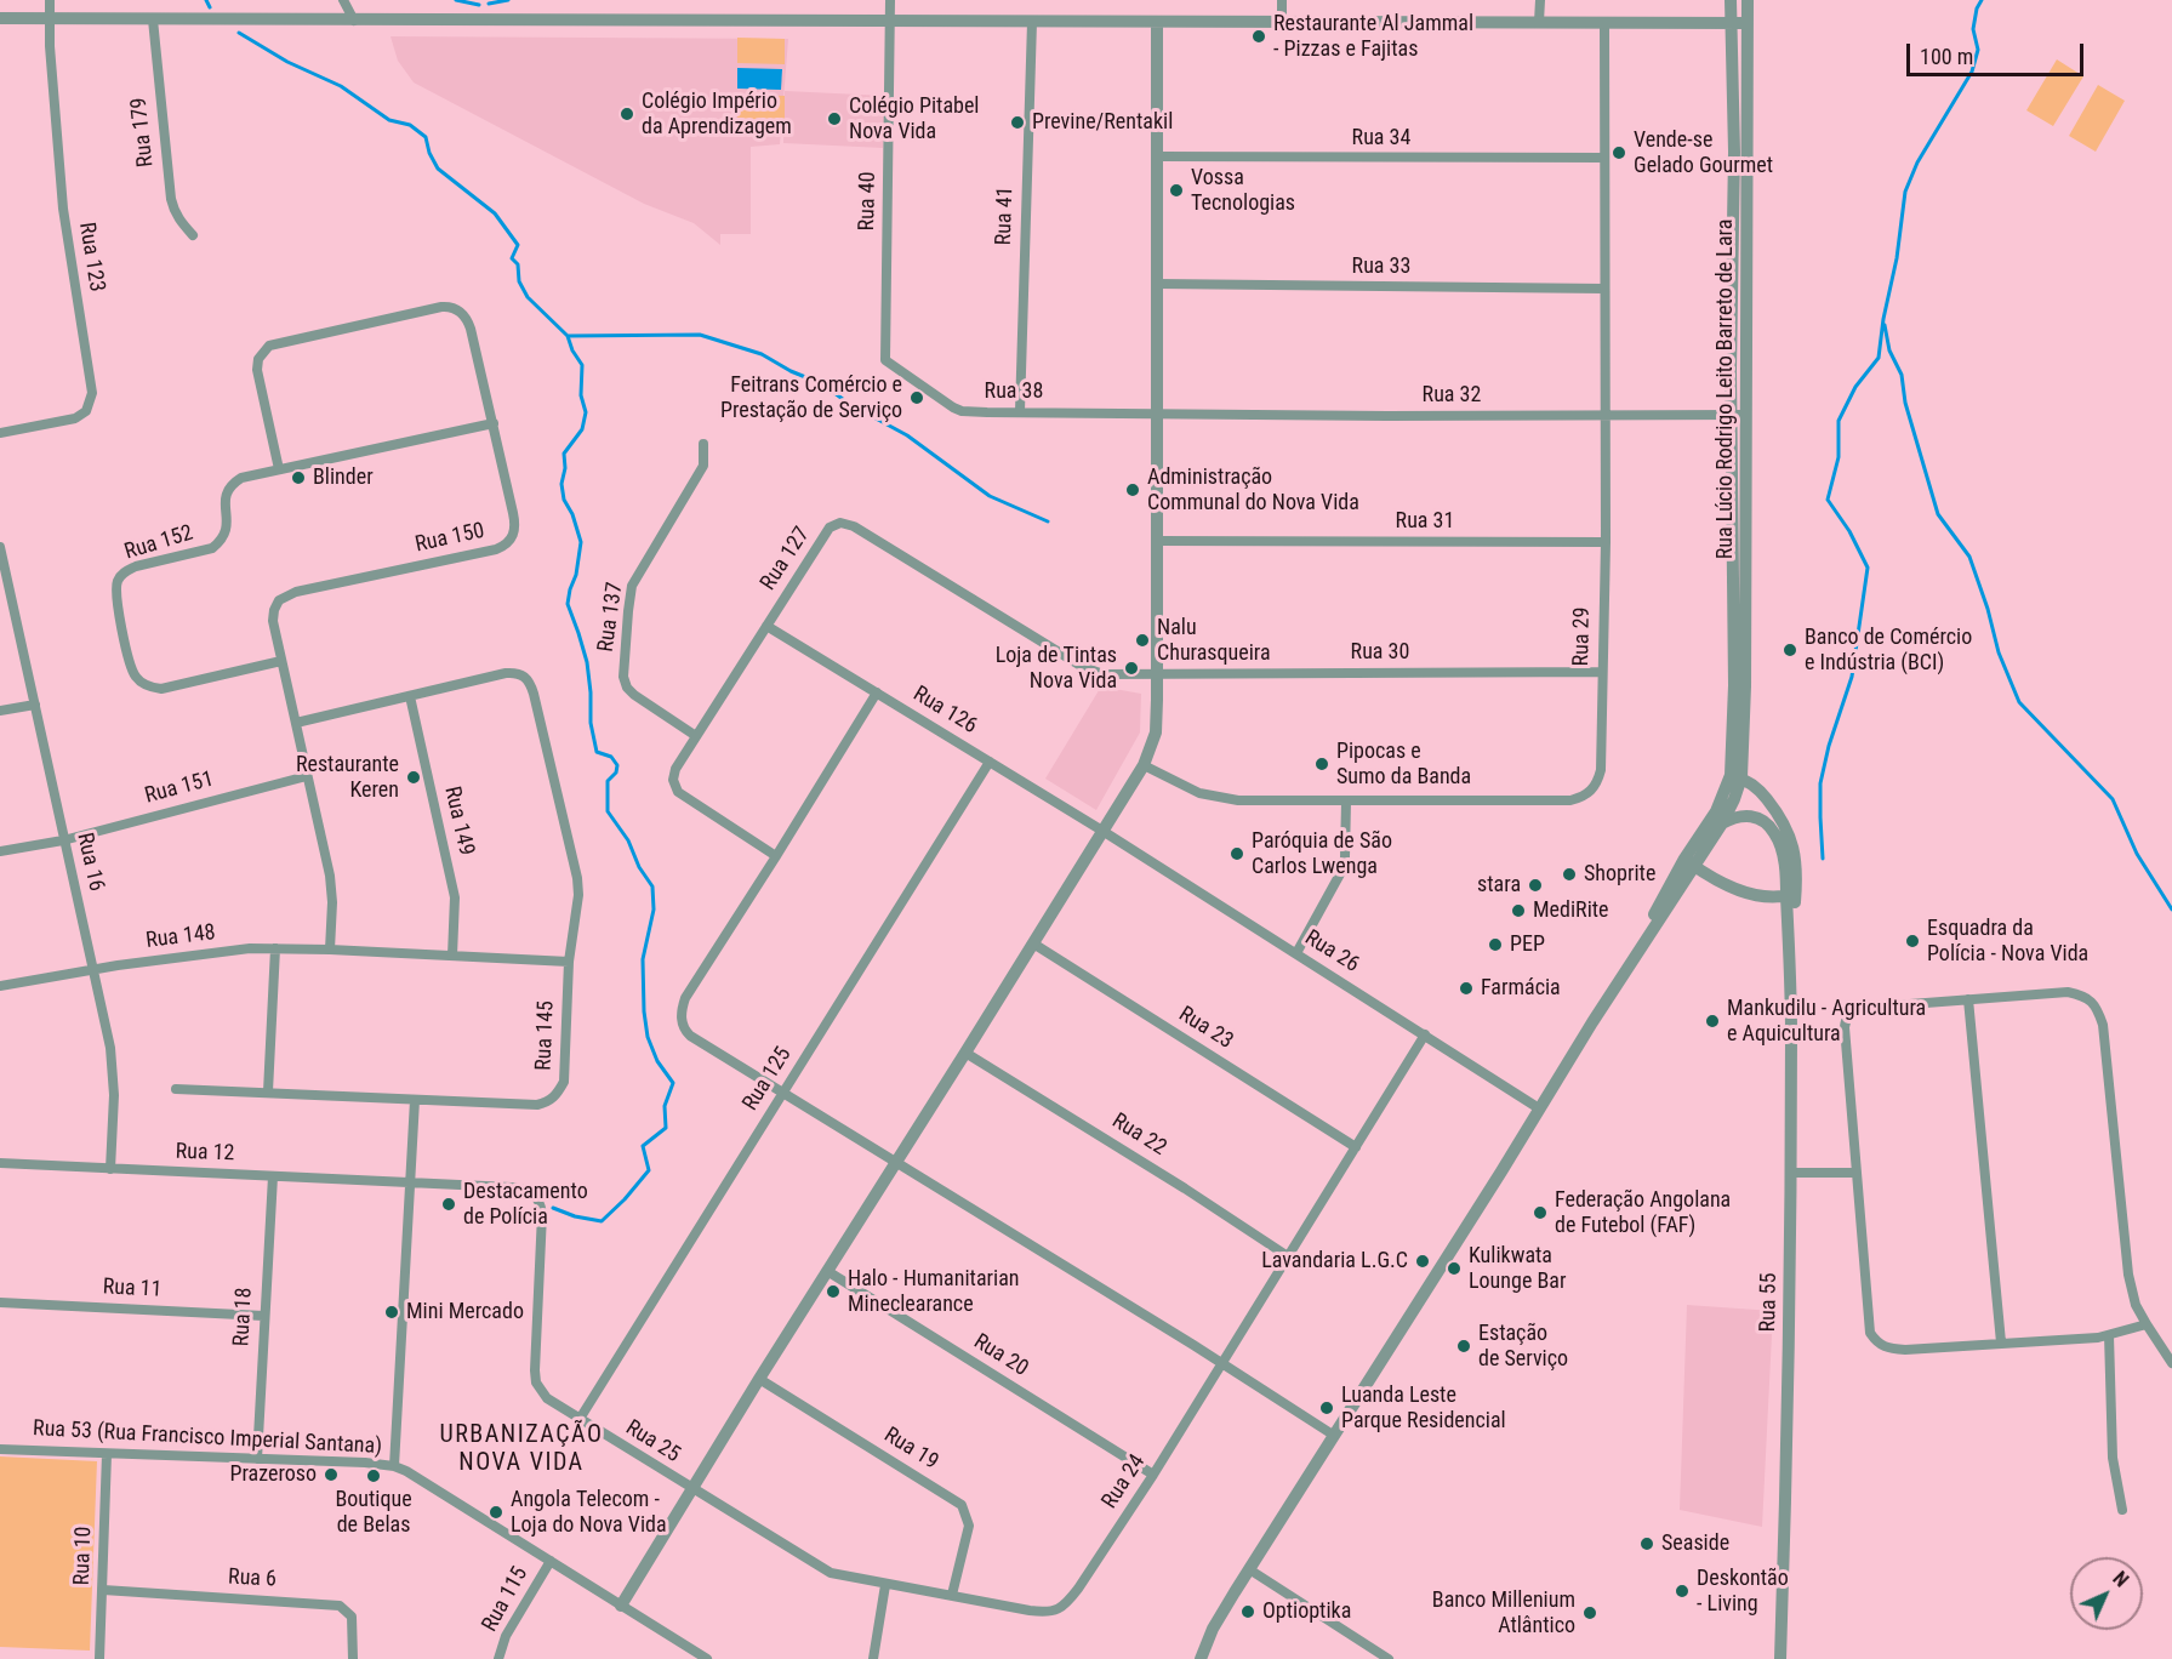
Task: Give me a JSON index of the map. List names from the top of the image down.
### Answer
{
  "streets": {
    "street": [
      "Rua 179",
      "Rua 34",
      "Rua 40",
      "Rua 41",
      "Rua 123",
      "Rua 33",
      "Rua Lúcio Rodrigo Leito Barreto de Lara",
      "Rua 38",
      "Rua 32",
      "Rua 31",
      "Rua 150",
      "Rua 152",
      "Rua 127",
      "Rua 137",
      "Rua 29",
      "Rua 30",
      "Rua 126",
      "Rua 151",
      "Rua 149",
      "Rua 16",
      "Rua 148",
      "Rua 26",
      "Rua 23",
      "Rua 145",
      "Rua 125",
      "Rua 22",
      "Rua 12",
      "Rua 11",
      "Rua 55",
      "Rua 18",
      "Rua 20",
      "Rua 53 (Rua Francisco Imperial Santana)",
      "Rua 25",
      "Rua 19",
      "Rua 24",
      "Rua 10",
      "Rua 6",
      "Rua 115"
    ]
  },
  "crossings": [
    ["Rua 34", "Rua 29"],
    ["Rua 40", "Rua 38"],
    ["Rua 41", "Rua 38"],
    ["Rua 33", "Rua 29"],
    ["Rua Lúcio Rodrigo Leito Barreto de Lara", "Rua 32"],
    ["Rua 38", "Rua 32"],
    ["Rua 32", "Rua 29"],
    ["Rua 31", "Rua 29"],
    ["Rua 150", "Rua 152"],
    ["Rua 150", "Rua 151"],
    ["Rua 150", "Rua 148"],
    ["Rua 127", "Rua 137"],
    ["Rua 127", "Rua 30"],
    ["Rua 127", "Rua 126"],
    ["Rua 29", "Rua 30"],
    ["Rua 126", "Rua 26"],
    ["Rua 126", "Rua 125"],
    ["Rua 151", "Rua 16"],
    ["Rua 149", "Rua 148"],
    ["Rua 16", "Rua 148"],
    ["Rua 16", "Rua 12"],
    ["Rua 148", "Rua 145"],
    ["Rua 26", "Rua 24"],
    ["Rua 23", "Rua 24"],
    ["Rua 125", "Rua 25"],
    ["Rua 22", "Rua 24"],
    ["Rua 12", "Rua 18"],
    ["Rua 12", "Rua 25"],
    ["Rua 11", "Rua 18"],
    ["Rua 18", "Rua 53 (Rua Francisco Imperial Santana)"],
    ["Rua 20", "Rua 24"],
    ["Rua 53 (Rua Francisco Imperial Santana)", "Rua 10"],
    ["Rua 53 (Rua Francisco Imperial Santana)", "Rua 115"],
    ["Rua 25", "Rua 24"],
    ["Rua 19", "Rua 24"],
    ["Rua 10", "Rua 6"]
  ],
  "districts": ["URBANIZAÇÃO NOVA VIDA"],
  "places": [
    "Restaurante Al Jammal - Pizzas e Fajitas",
    "Colégio Império da Aprendizagem",
    "Colégio Pitabel Nova Vida",
    "Previne/Rentakil",
    "Vende-se Gelado Gourmet",
    "Vossa Tecnologias",
    "Feitrans Comércio e Prestação de Serviço",
    "Blinder",
    "Administração Communal do Nova Vida",
    "Nalu Churasqueira",
    "Banco de Comércio e Indústria (BCI)",
    "Loja de Tintas Nova Vida",
    "Pipocas e Sumo da Banda",
    "Restaurante Keren",
    "Paróquia de São Carlos Lwenga",
    "Shoprite",
    "stara",
    "MediRite",
    "Esquadra da Polícia - Nova Vida",
    "PEP",
    "Farmácia",
    "Mankudilu - Agricultura e Aquicultura",
    "Destacamento de Polícia",
    "Federação Angolana de Futebol (FAF)",
    "Lavandaria L.G.C",
    "Kulikwata Lounge Bar",
    "Halo - Humanitarian Mineclearance",
    "Mini Mercado",
    "Estação de Serviço",
    "Luanda Leste Parque Residencial",
    "Prazeroso",
    "Boutique de Belas",
    "Angola Telecom - Loja do Nova Vida",
    "Seaside",
    "Deskontão - Living",
    "Optioptika",
    "Banco Millenium Atlântico"
  ],
  "scale_bar": "100 m",
  "north": "top right"
}
